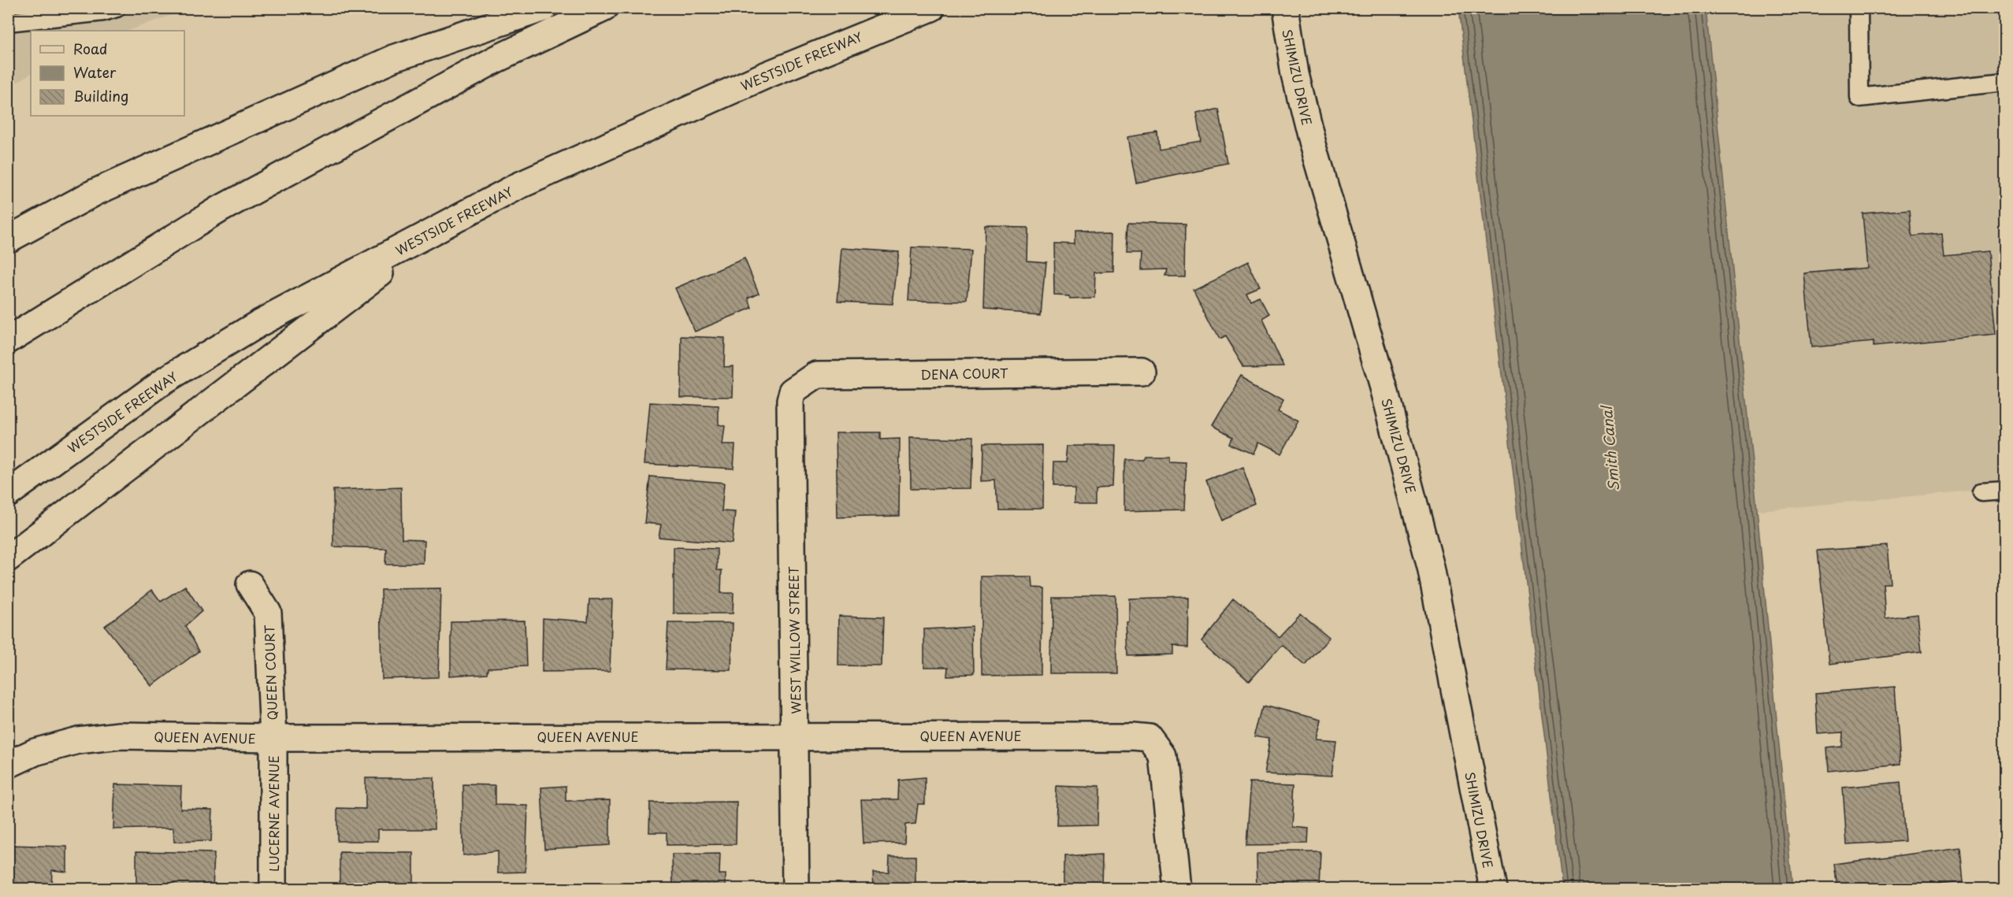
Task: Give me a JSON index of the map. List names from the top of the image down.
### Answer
{
  "streets": {
    "main road": [
      "WESTSIDE FREEWAY",
      "SHIMIZU DRIVE",
      "DENA COURT",
      "WEST WILLOW STREET",
      "QUEEN COURT",
      "QUEEN AVENUE",
      "LUCERNE AVENUE"
    ]
  },
  "crossings": [
    ["DENA COURT", "WEST WILLOW STREET"],
    ["WEST WILLOW STREET", "QUEEN AVENUE"],
    ["QUEEN COURT", "QUEEN AVENUE"],
    ["QUEEN COURT", "LUCERNE AVENUE"],
    ["QUEEN AVENUE", "LUCERNE AVENUE"]
  ],
  "water": ["Smith Canal"],
  "legend": ["Road", "Water", "Building"]
}
